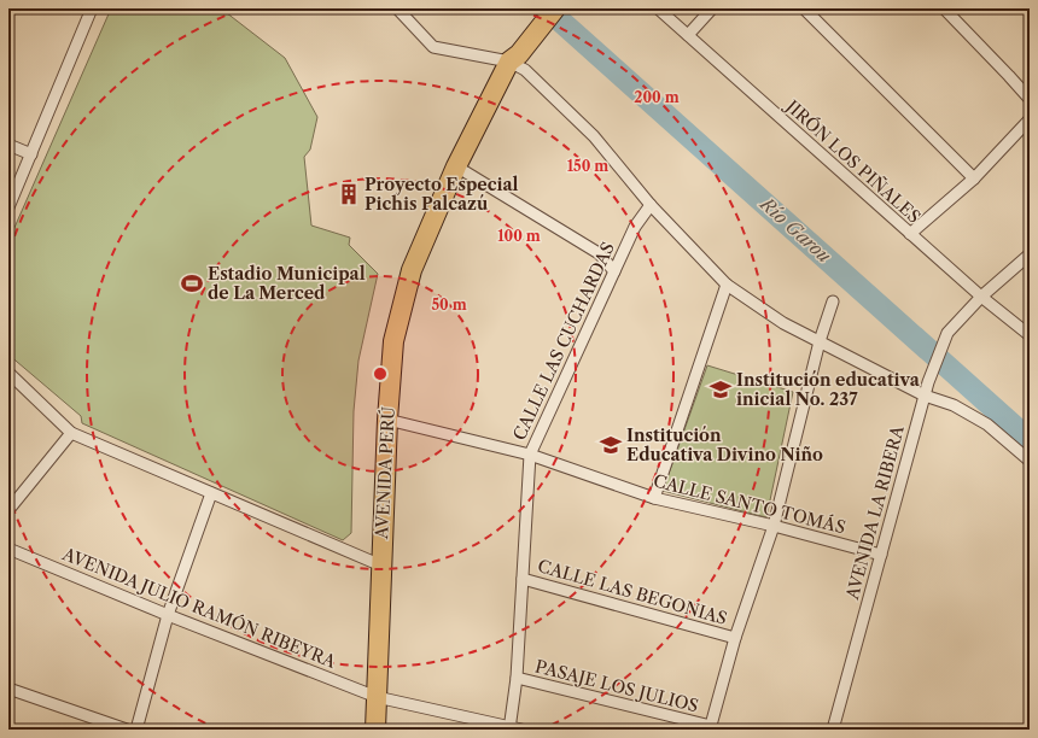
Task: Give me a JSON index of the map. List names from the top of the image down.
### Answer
{
  "streets": {
    "highway": ["AVENIDA PERÚ"],
    "street": [
      "JIRÓN LOS PIÑALES",
      "CALLE LAS CUCHARDAS",
      "CALLE SANTO TOMÁS",
      "AVENIDA LA RIBERA",
      "CALLE LAS BEGONIAS",
      "AVENIDA JULIO RAMÓN RIBEYRA",
      "PASAJE LOS JULIOS"
    ]
  },
  "crossings": [
    ["JIRÓN LOS PIÑALES", "AVENIDA LA RIBERA"],
    ["CALLE LAS CUCHARDAS", "CALLE SANTO TOMÁS"],
    ["CALLE LAS CUCHARDAS", "CALLE LAS BEGONIAS"],
    ["CALLE LAS CUCHARDAS", "AVENIDA JULIO RAMÓN RIBEYRA"],
    ["CALLE LAS CUCHARDAS", "PASAJE LOS JULIOS"],
    ["AVENIDA PERÚ", "CALLE SANTO TOMÁS"],
    ["AVENIDA PERÚ", "AVENIDA JULIO RAMÓN RIBEYRA"],
    ["CALLE SANTO TOMÁS", "AVENIDA LA RIBERA"]
  ],
  "water": ["Río Garou"],
  "places": {
    "building": ["Proyecto Especial Pichis Palcazú"],
    "sports": ["Estadio Municipal de La Merced"],
    "school or university": ["Institución educativa inicial No. 237", "Institución Educativa Divino Niño"]
  },
  "rings": [
    "200 m",
    "150 m",
    "100 m",
    "50 m"
  ]
}
